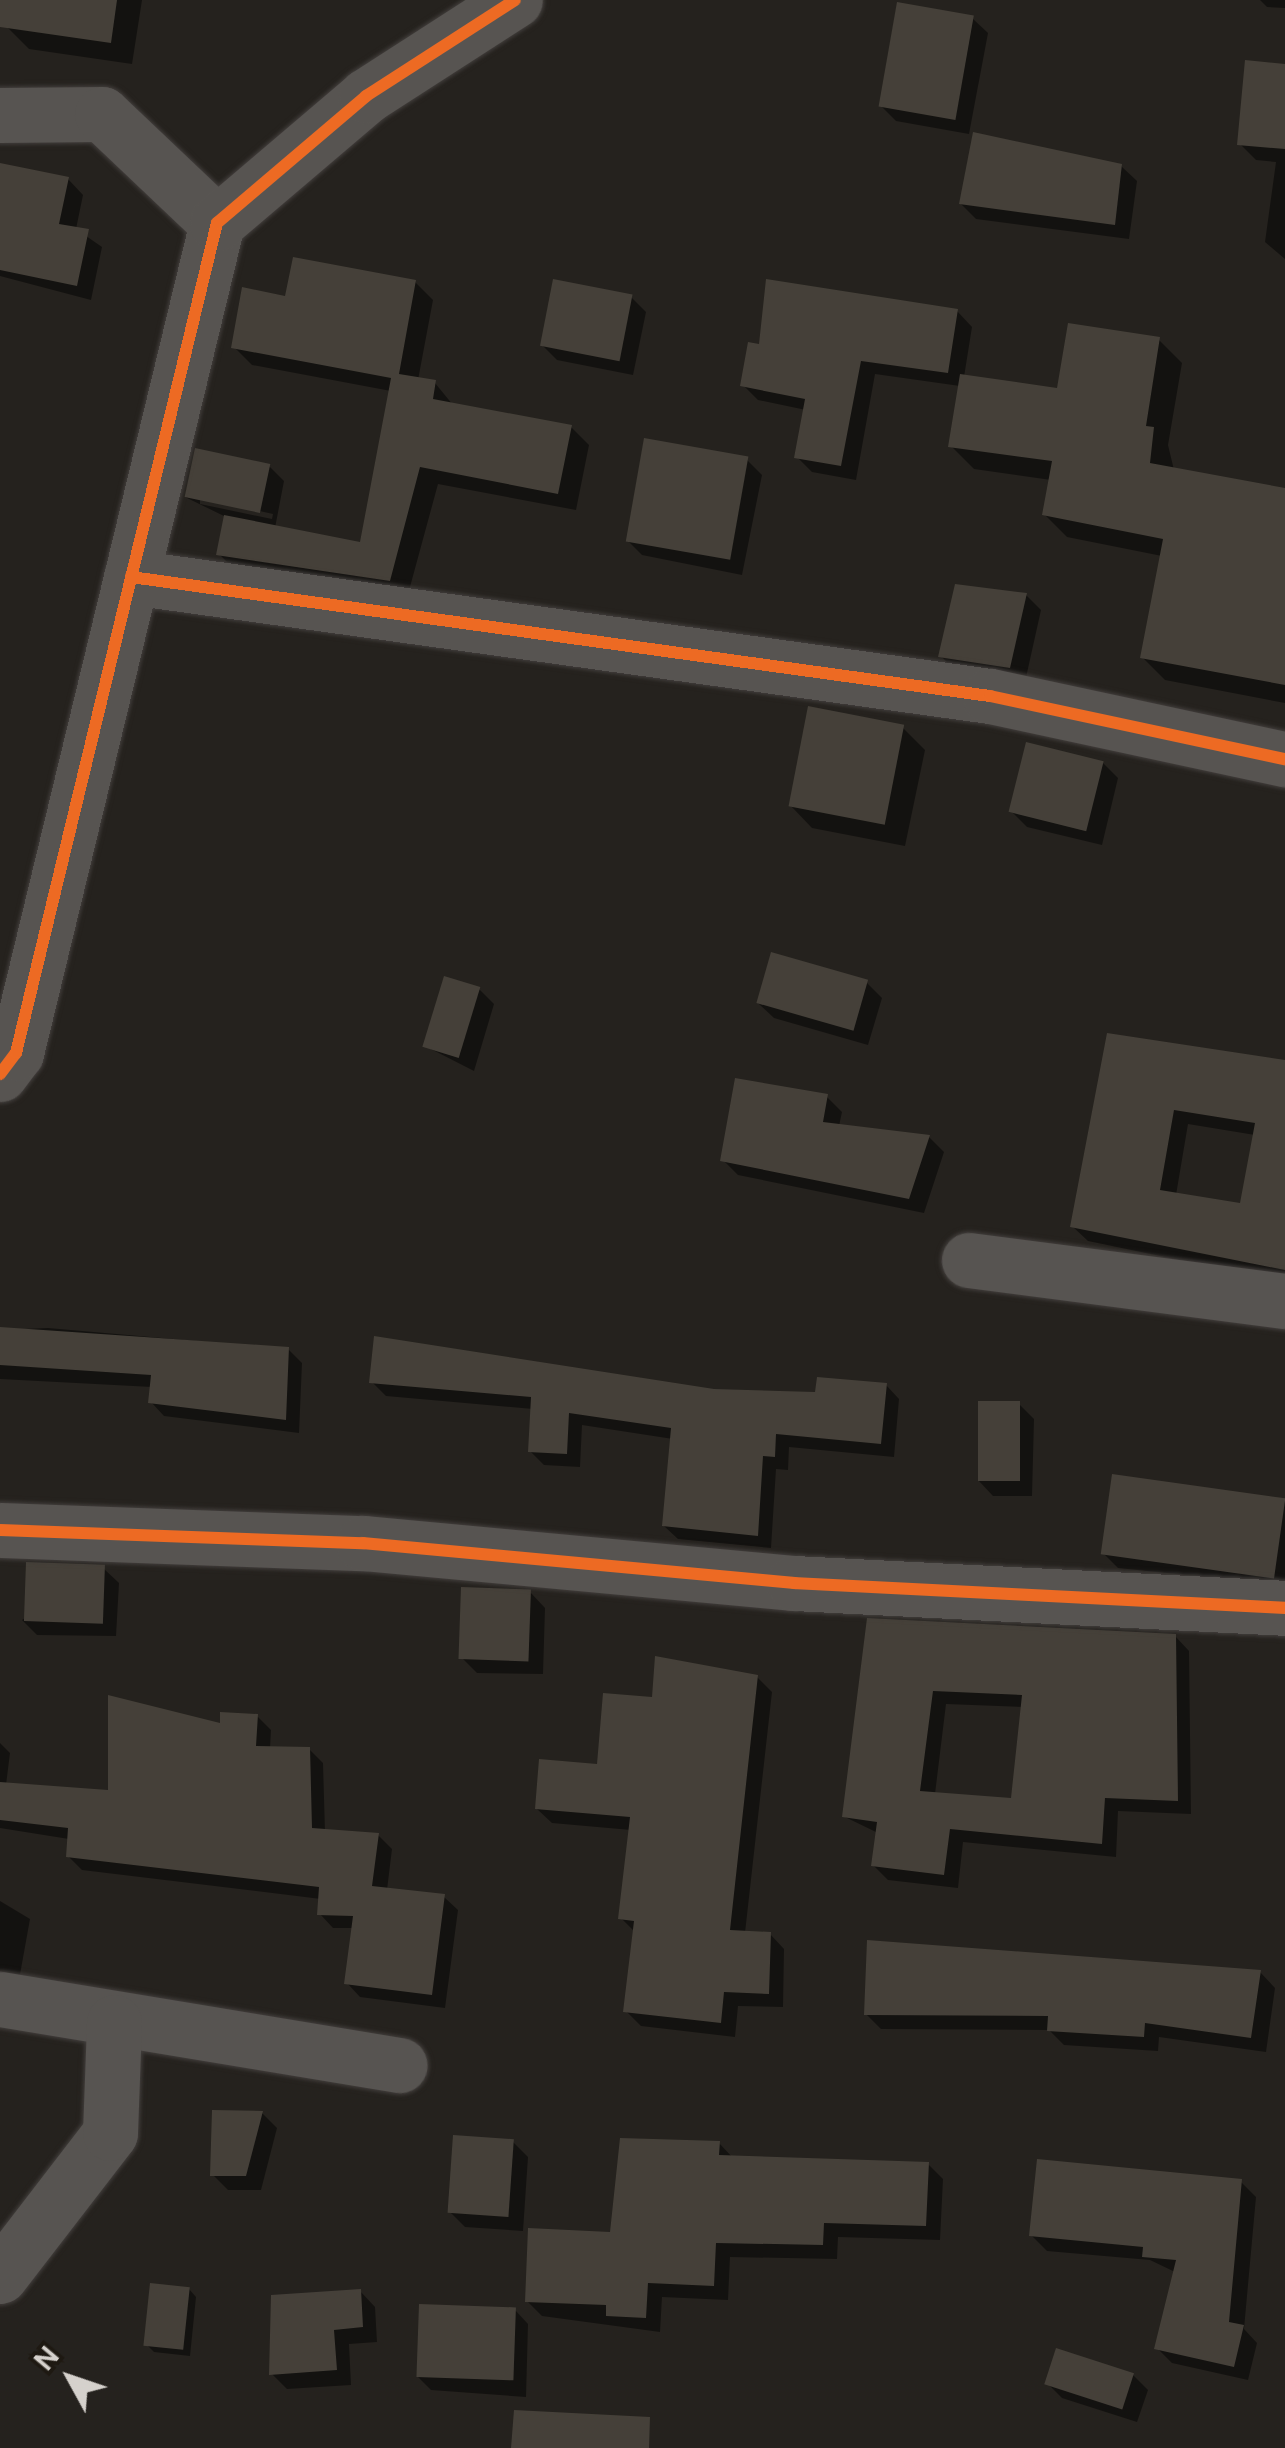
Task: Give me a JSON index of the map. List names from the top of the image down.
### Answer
{
  "north": "top left"
}
